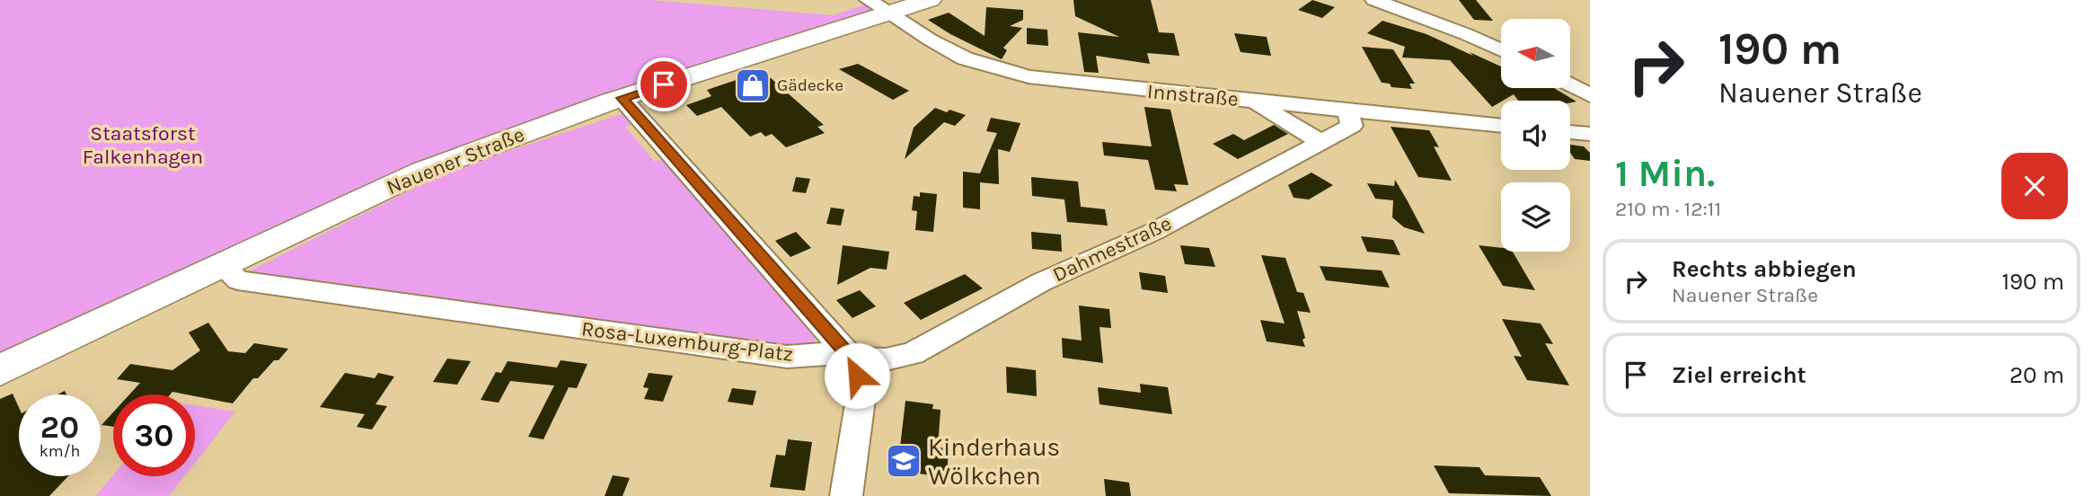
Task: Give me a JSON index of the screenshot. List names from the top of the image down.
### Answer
{
  "streets": {
    "main road": ["Nauener Straße"],
    "street": ["Innstraße", "Dahmestraße", "Rosa-Luxemburg-Platz"]
  },
  "crossings": [
    ["Innstraße", "Nauener Straße"],
    ["Innstraße", "Dahmestraße"],
    ["Nauener Straße", "Rosa-Luxemburg-Platz"],
    ["Dahmestraße", "Rosa-Luxemburg-Platz"]
  ],
  "parks": ["Staatsforst Falkenhagen"],
  "places": {
    "shop": ["Gädecke"],
    "school or university": ["Kinderhaus Wölkchen"]
  },
  "north": "left",
  "page": {
    "turn": ["190 m", "Nauener Straße"],
    "heading": ["1 Min.", "210 m · 12:11"],
    "list": [
      {
        "name": "Rechts abbiegen",
        "note": "Nauener Straße",
        "value": "190 m"
      },
      {
        "name": "Ziel erreicht",
        "value": "20 m"
      }
    ],
    "speed": "20 km/h",
    "limit": "30"
  }
}
